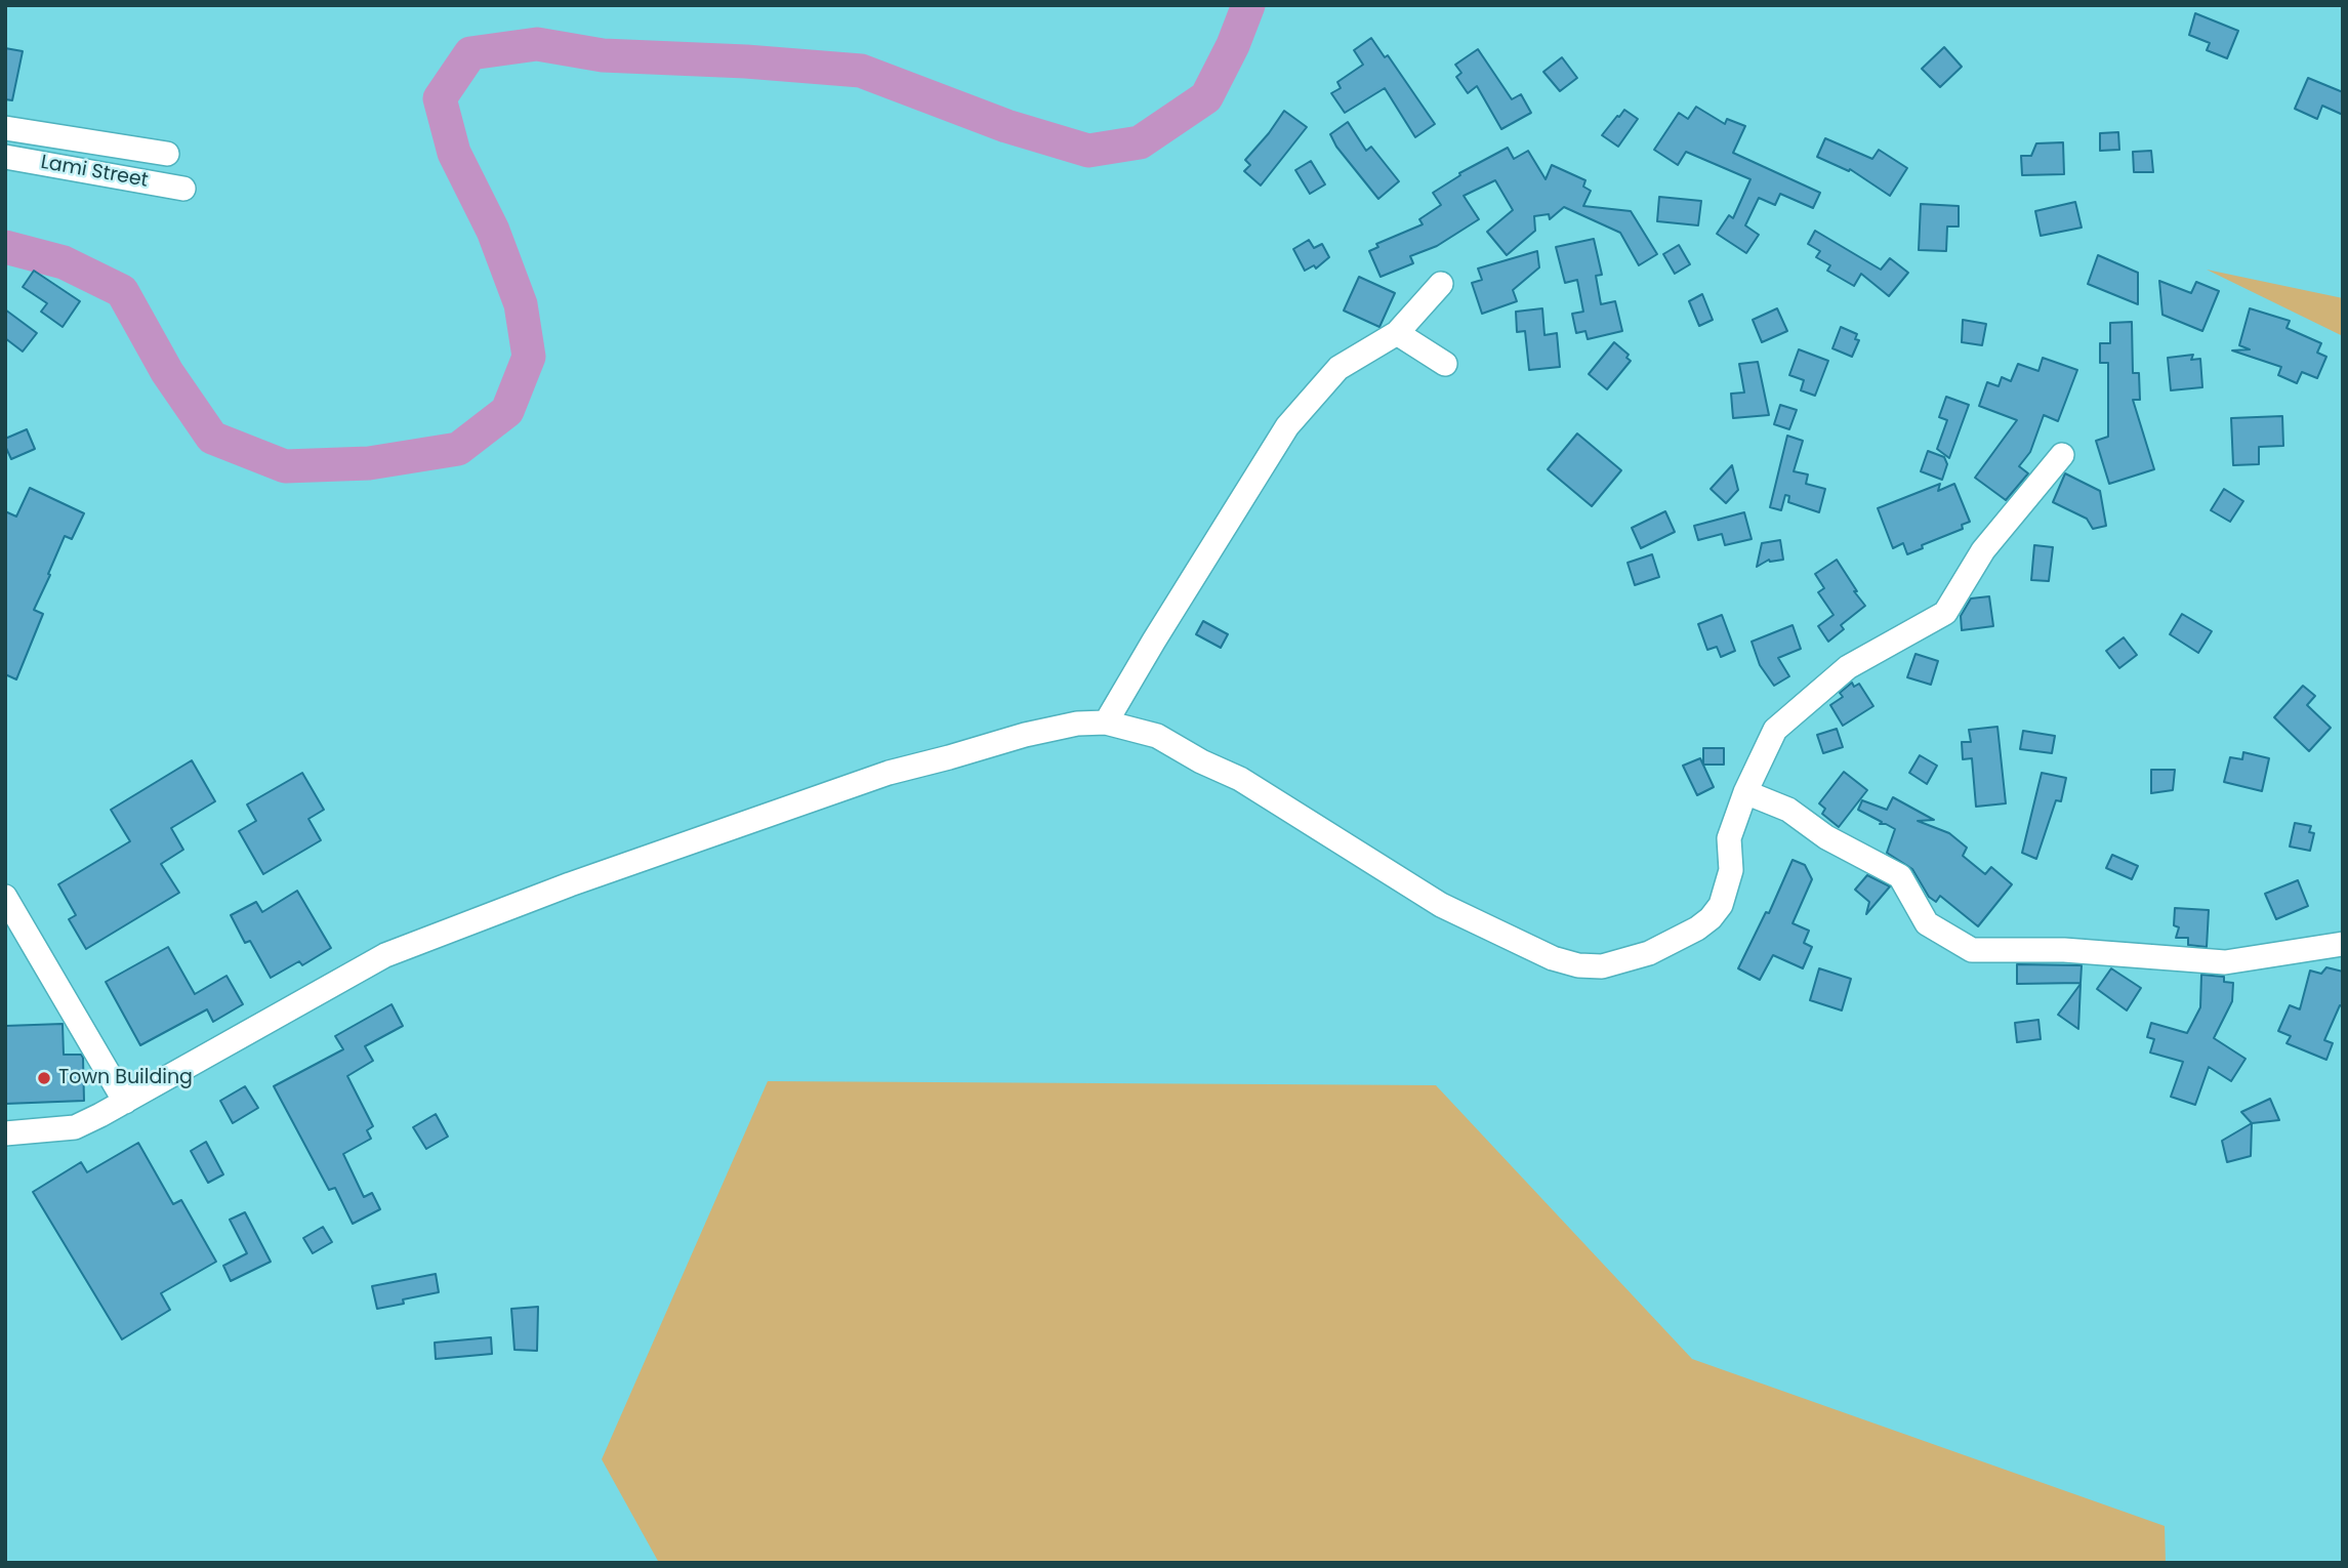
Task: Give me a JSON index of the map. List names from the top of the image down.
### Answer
{
  "streets": {
    "street": ["Lami Street"]
  },
  "places": ["Town Building"]
}
